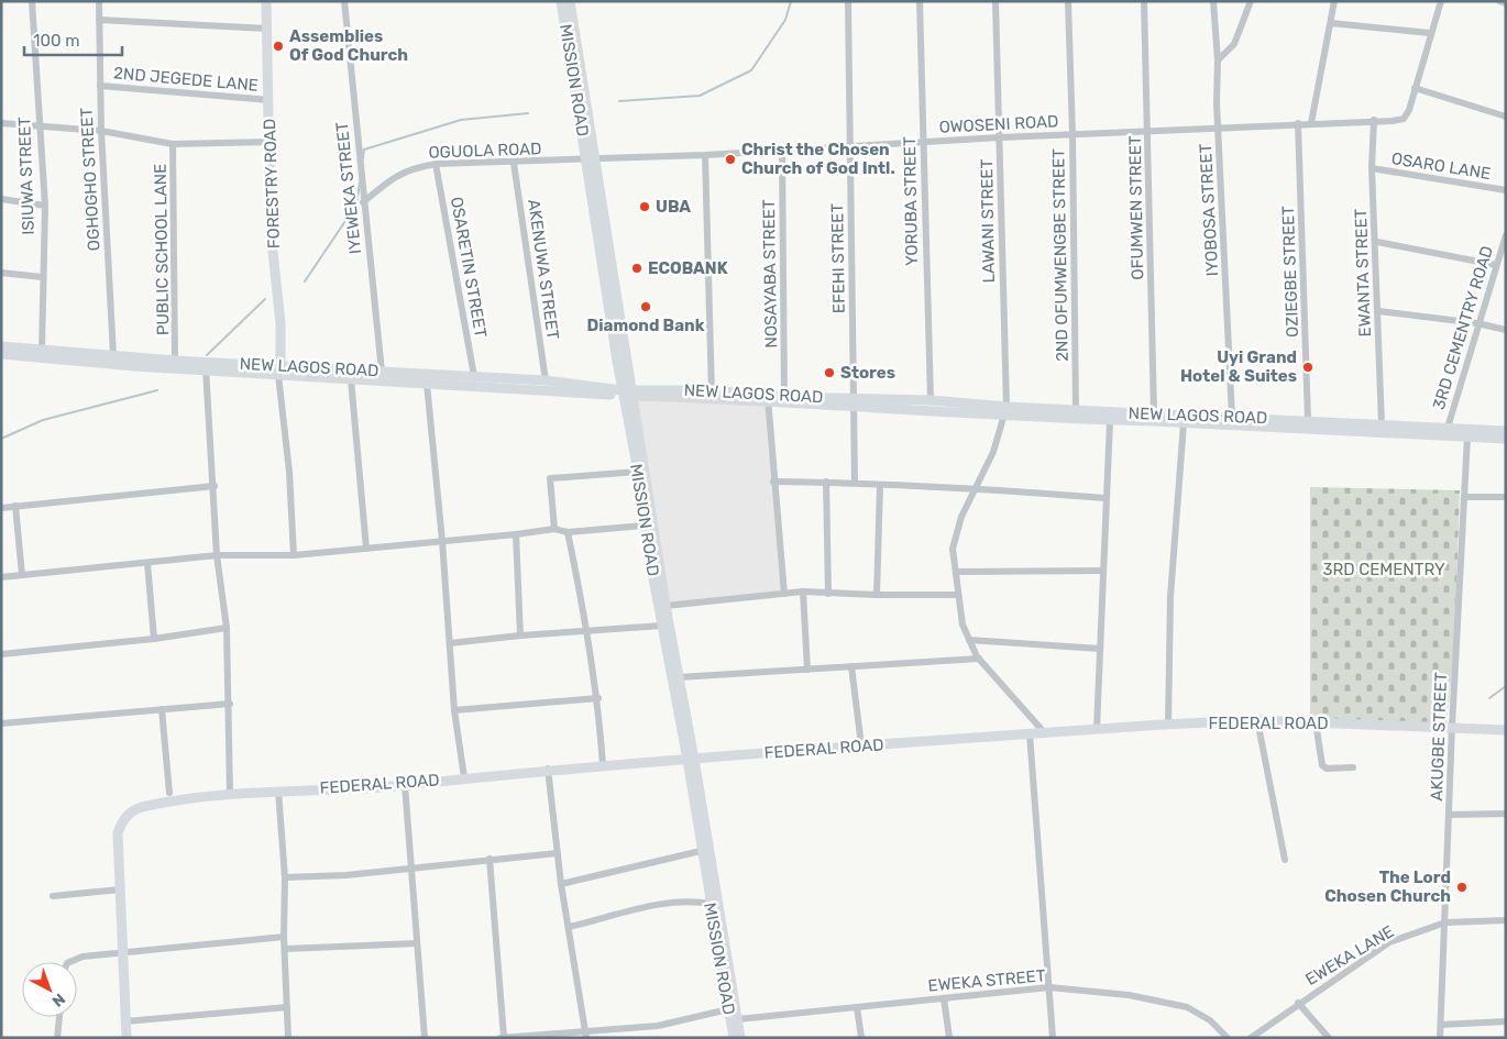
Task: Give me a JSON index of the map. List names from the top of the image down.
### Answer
{
  "streets": {
    "street": [
      "2ND JEGEDE LANE",
      "MISSION ROAD",
      "OWOSENI ROAD",
      "OGUOLA ROAD",
      "OSARO LANE",
      "ISIUWA STREET",
      "OGHOGHO STREET",
      "FORESTRY ROAD",
      "IYEWEKA STREET",
      "YORUBA STREET",
      "OFUMWEN STREET",
      "IYOBOSA STREET",
      "LAWANI STREET",
      "PUBLIC SCHOOL LANE",
      "2ND OFUMWENGBE STREET",
      "EFEHI STREET",
      "OSARETIN STREET",
      "AKENUWA STREET",
      "OZIEGBE STREET",
      "EWANTA STREET",
      "NOSAYABA STREET",
      "3RD CEMENTRY ROAD",
      "NEW LAGOS ROAD",
      "FEDERAL ROAD",
      "AKUGBE STREET",
      "EWEKA LANE",
      "EWEKA STREET"
    ]
  },
  "crossings": [
    ["2ND JEGEDE LANE", "OGHOGHO STREET"],
    ["2ND JEGEDE LANE", "FORESTRY ROAD"],
    ["MISSION ROAD", "OWOSENI ROAD"],
    ["MISSION ROAD", "OGUOLA ROAD"],
    ["MISSION ROAD", "NEW LAGOS ROAD"],
    ["MISSION ROAD", "FEDERAL ROAD"],
    ["MISSION ROAD", "EWEKA STREET"],
    ["OWOSENI ROAD", "OGUOLA ROAD"],
    ["OWOSENI ROAD", "YORUBA STREET"],
    ["OWOSENI ROAD", "OFUMWEN STREET"],
    ["OWOSENI ROAD", "IYOBOSA STREET"],
    ["OWOSENI ROAD", "LAWANI STREET"],
    ["OWOSENI ROAD", "2ND OFUMWENGBE STREET"],
    ["OWOSENI ROAD", "EFEHI STREET"],
    ["OWOSENI ROAD", "OZIEGBE STREET"],
    ["OWOSENI ROAD", "EWANTA STREET"],
    ["OWOSENI ROAD", "NOSAYABA STREET"],
    ["OGUOLA ROAD", "IYEWEKA STREET"],
    ["OGUOLA ROAD", "OSARETIN STREET"],
    ["OGUOLA ROAD", "AKENUWA STREET"],
    ["OSARO LANE", "EWANTA STREET"],
    ["ISIUWA STREET", "PUBLIC SCHOOL LANE"],
    ["ISIUWA STREET", "NEW LAGOS ROAD"],
    ["OGHOGHO STREET", "PUBLIC SCHOOL LANE"],
    ["OGHOGHO STREET", "NEW LAGOS ROAD"],
    ["FORESTRY ROAD", "NEW LAGOS ROAD"],
    ["IYEWEKA STREET", "NEW LAGOS ROAD"],
    ["YORUBA STREET", "NEW LAGOS ROAD"],
    ["OFUMWEN STREET", "NEW LAGOS ROAD"],
    ["IYOBOSA STREET", "NEW LAGOS ROAD"],
    ["LAWANI STREET", "NEW LAGOS ROAD"],
    ["LAWANI STREET", "FEDERAL ROAD"],
    ["PUBLIC SCHOOL LANE", "NEW LAGOS ROAD"],
    ["2ND OFUMWENGBE STREET", "NEW LAGOS ROAD"],
    ["EFEHI STREET", "NEW LAGOS ROAD"],
    ["OSARETIN STREET", "NEW LAGOS ROAD"],
    ["AKENUWA STREET", "NEW LAGOS ROAD"],
    ["OZIEGBE STREET", "NEW LAGOS ROAD"],
    ["EWANTA STREET", "NEW LAGOS ROAD"],
    ["NOSAYABA STREET", "NEW LAGOS ROAD"],
    ["3RD CEMENTRY ROAD", "NEW LAGOS ROAD"],
    ["NEW LAGOS ROAD", "AKUGBE STREET"],
    ["FEDERAL ROAD", "AKUGBE STREET"],
    ["AKUGBE STREET", "EWEKA LANE"]
  ],
  "parks": ["3RD CEMENTRY"],
  "places": [
    "Assemblies Of God Church",
    "Christ the Chosen Church of God Intl.",
    "UBA",
    "ECOBANK",
    "Diamond Bank",
    "Uyi Grand Hotel & Suites",
    "Stores",
    "The Lord Chosen Church"
  ],
  "scale_bar": "100 m",
  "north": "bottom right"
}
